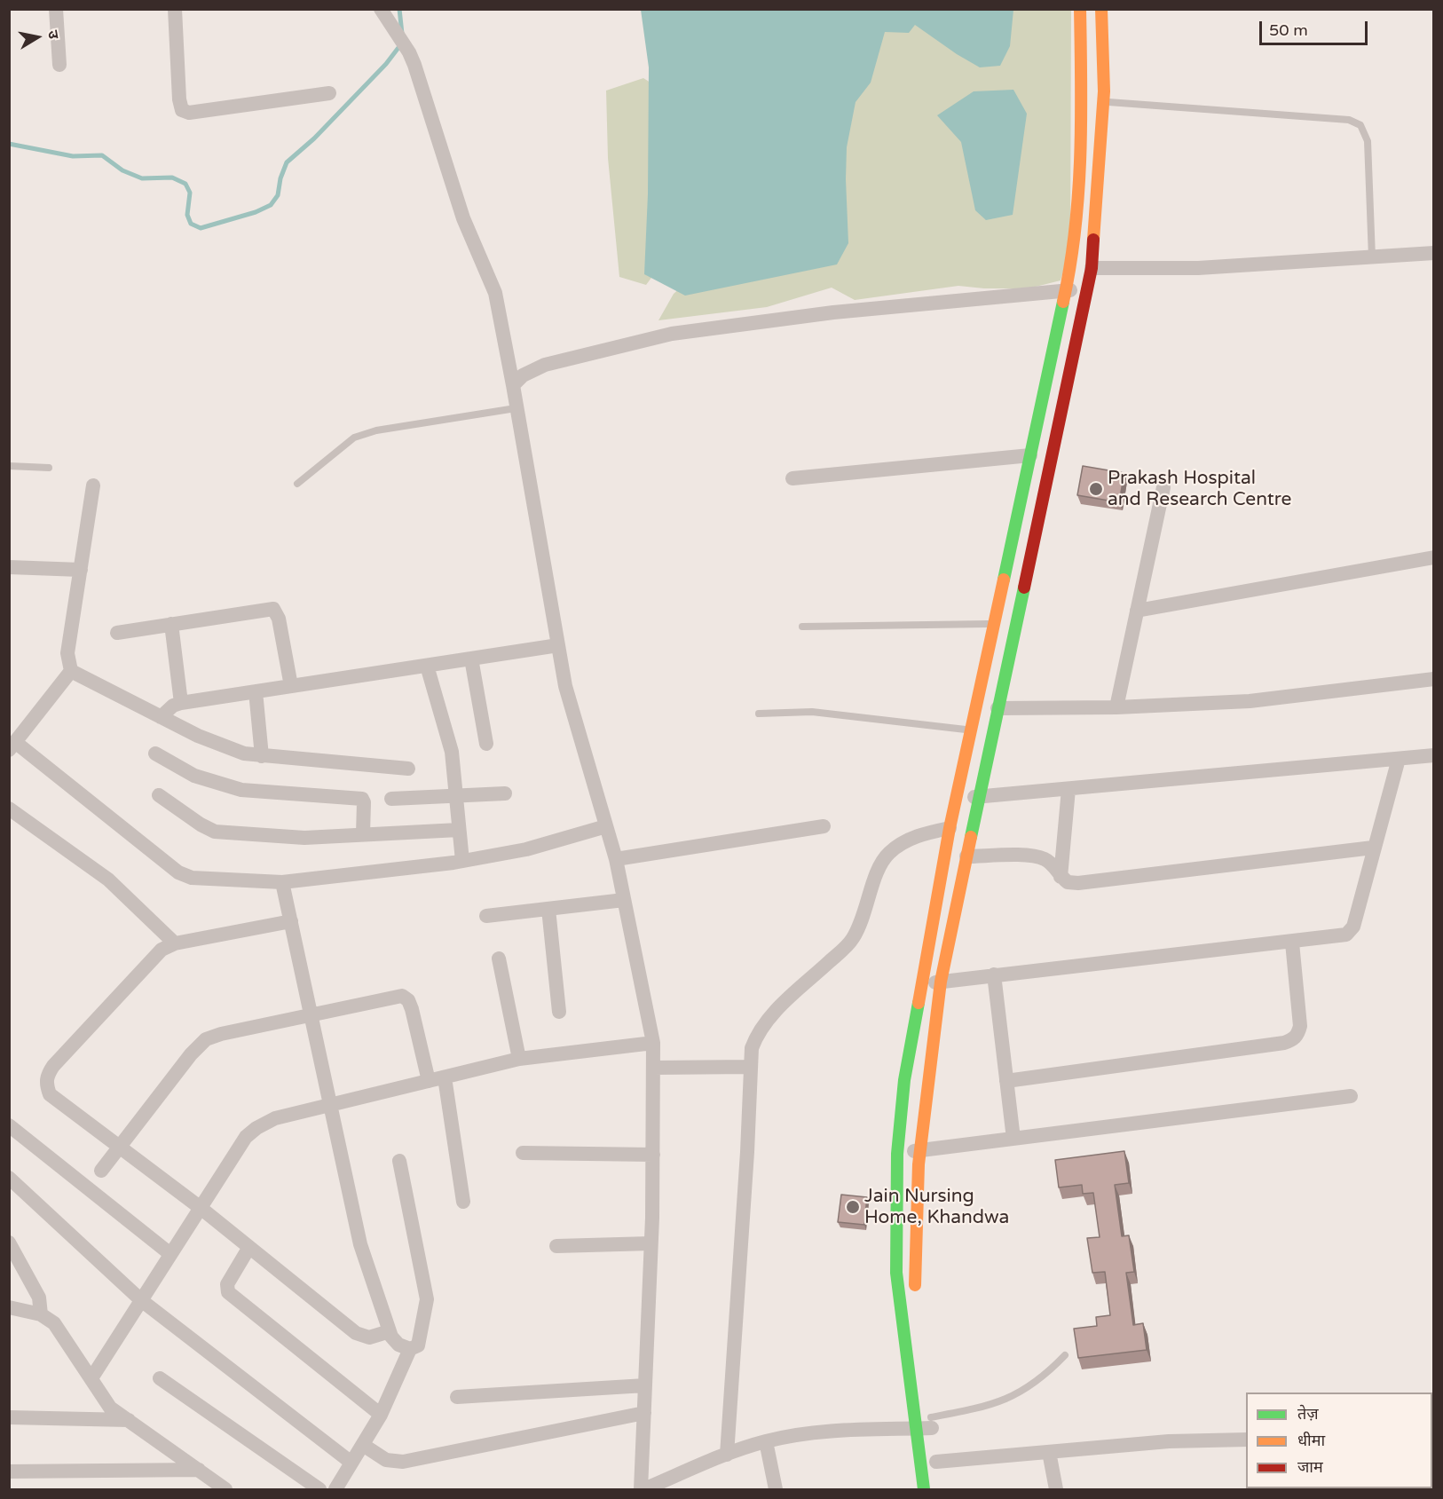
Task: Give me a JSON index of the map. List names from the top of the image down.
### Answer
{
  "places": ["Prakash Hospital and Research Centre", "Jain Nursing Home, Khandwa"],
  "legend": ["तेज़", "धीमा", "जाम"],
  "scale_bar": "50 m",
  "north": "right"
}
